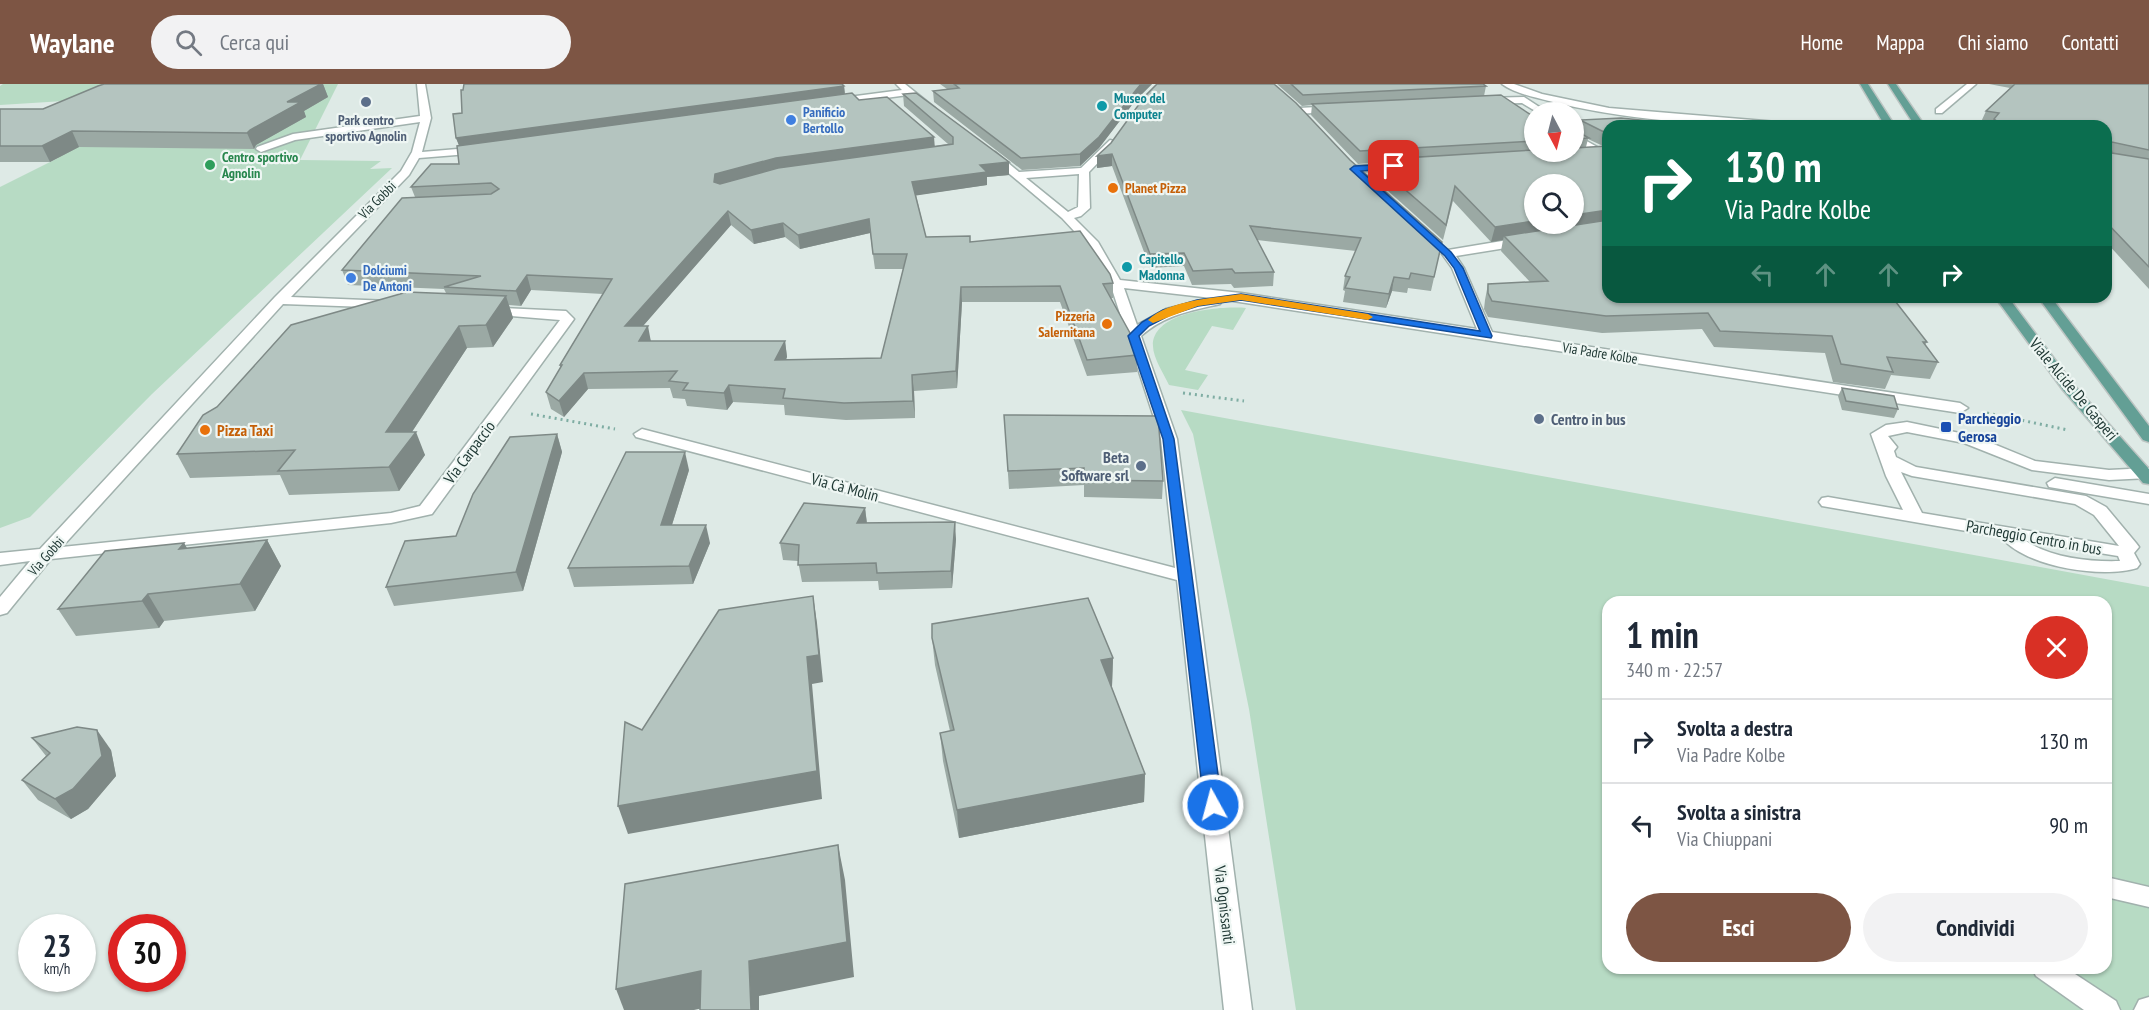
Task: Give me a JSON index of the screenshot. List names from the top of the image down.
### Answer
{
  "streets": {
    "main road": ["Viale Alcide De Gasperi"],
    "street": [
      "Via Gobbi",
      "Via Padre Kolbe",
      "Via Carpaccio",
      "Via Cà Molin",
      "Parcheggio Centro in bus",
      "Via Ognissanti"
    ]
  },
  "crossings": [
    ["Via Gobbi", "Via Carpaccio"],
    ["Via Padre Kolbe", "Via Ognissanti"],
    ["Via Cà Molin", "Via Ognissanti"]
  ],
  "places": {
    "other": [
      "Park centro sportivo Agnolin",
      "Museo del Computer",
      "Panificio Bertollo",
      "Centro sportivo Agnolin",
      "Planet Pizza",
      "Capitello Madonna",
      "Dolciumi De Antoni",
      "Pizzeria Salernitana",
      "Centro in bus",
      "Pizza Taxi",
      "Beta Software srl"
    ],
    "transit": ["Parcheggio Gerosa"]
  },
  "north": "bottom",
  "page": {
    "header": "Waylane",
    "search": "Cerca qui",
    "nav": [
      "Home",
      "Mappa",
      "Chi siamo",
      "Contatti"
    ],
    "turn": ["130 m", "Via Padre Kolbe"],
    "heading": ["1 min", "340 m · 22:57"],
    "list": [
      {
        "name": "Svolta a destra",
        "note": "Via Padre Kolbe",
        "value": "130 m"
      },
      {
        "name": "Svolta a sinistra",
        "note": "Via Chiuppani",
        "value": "90 m"
      }
    ],
    "buttons": ["Esci", "Condividi"],
    "speed": "23 km/h",
    "limit": "30"
  }
}
